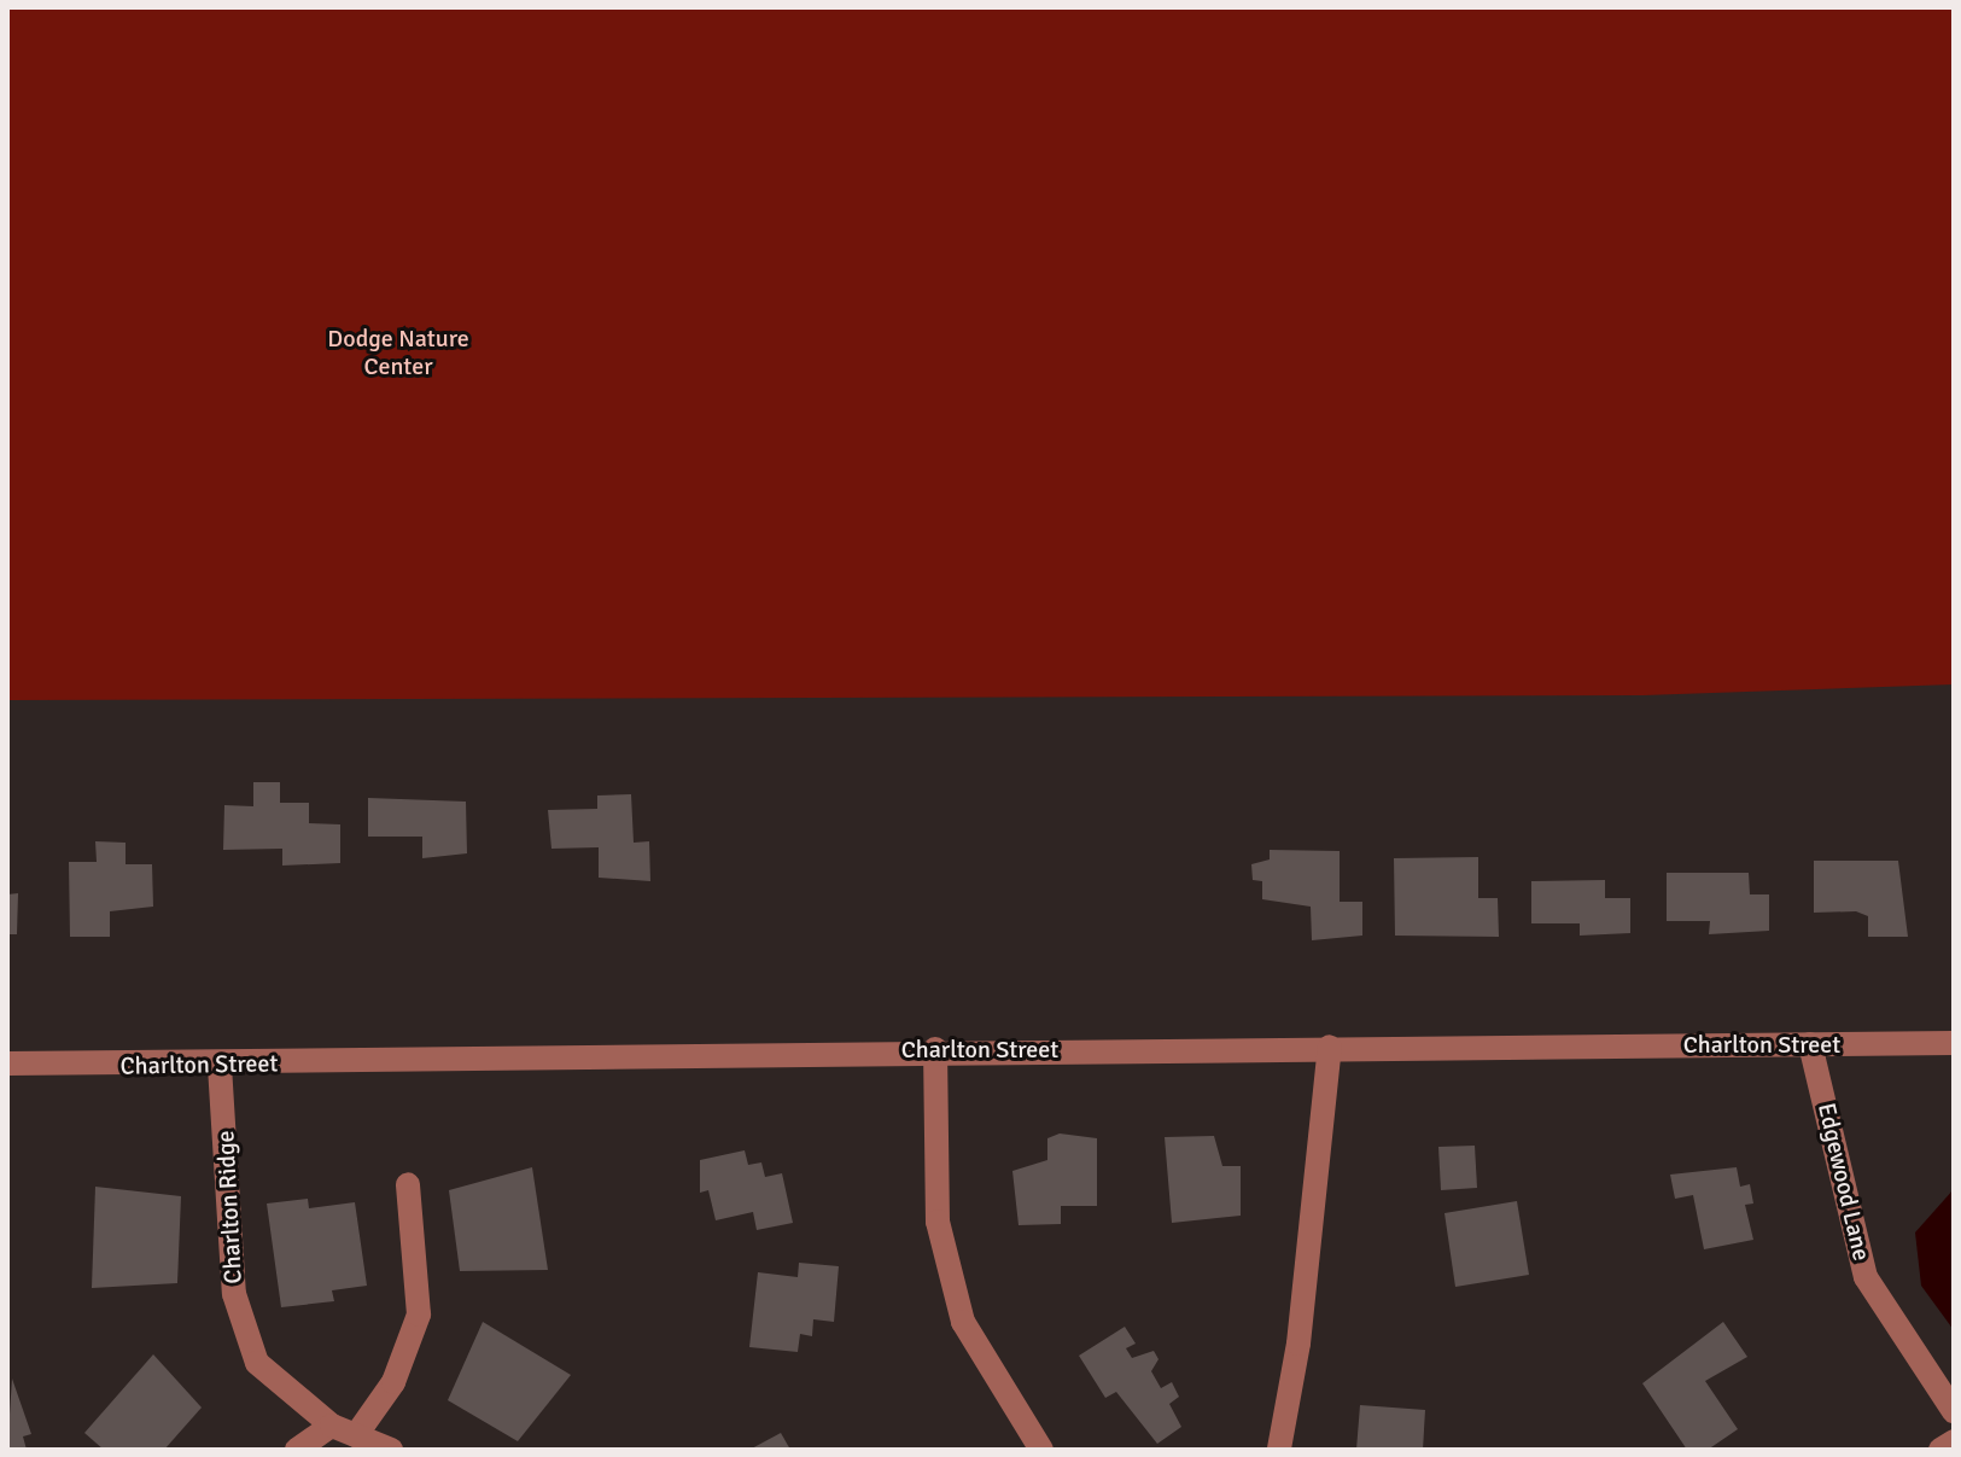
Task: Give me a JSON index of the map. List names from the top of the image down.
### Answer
{
  "streets": {
    "street": ["Charlton Street", "Edgewood Lane", "Charlton Ridge"]
  },
  "crossings": [
    ["Charlton Street", "Edgewood Lane"],
    ["Charlton Street", "Charlton Ridge"]
  ],
  "parks": ["Dodge Nature Center"]
}
